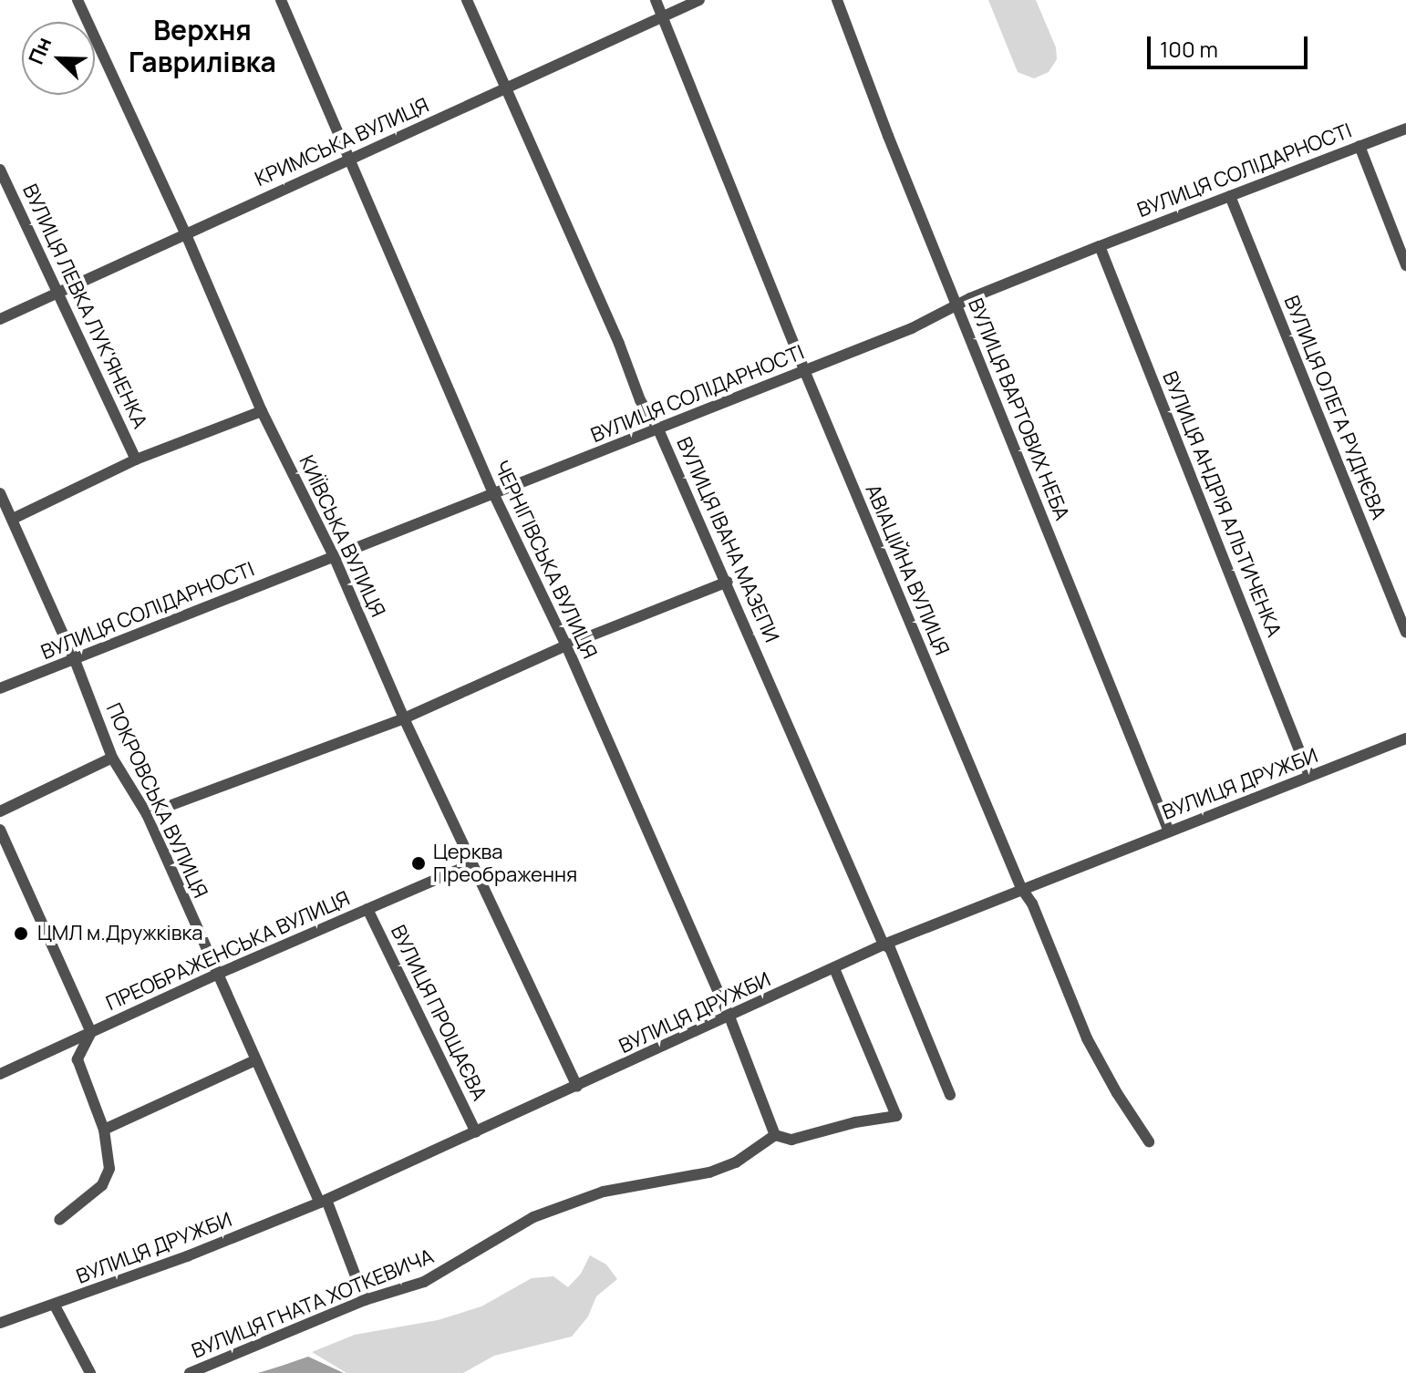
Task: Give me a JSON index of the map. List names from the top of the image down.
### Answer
{
  "streets": {
    "street": [
      "КРИМСЬКА ВУЛИЦЯ",
      "ВУЛИЦЯ СОЛІДАРНОСТІ",
      "ВУЛИЦЯ ЛЕВКА ЛУК'ЯНЕНКА",
      "ВУЛИЦЯ ОЛЕГА РУДНЄВА",
      "ВУЛИЦЯ ВАРТОВИХ НЕБА",
      "ВУЛИЦЯ АНДРІЯ АЛЬТИЧЕНКА",
      "КИЇВСЬКА ВУЛИЦЯ",
      "ВУЛИЦЯ ІВАНА МАЗЕПИ",
      "ЧЕРНІГІВСЬКА ВУЛИЦЯ",
      "АВІАЦІЙНА ВУЛИЦЯ",
      "ВУЛИЦЯ ДРУЖБИ",
      "ПОКРОВСЬКА ВУЛИЦЯ",
      "ПРЕОБРАЖЕНСЬКА ВУЛИЦЯ",
      "ВУЛИЦЯ ПРОЩАЄВА",
      "ВУЛИЦЯ ГНАТА ХОТКЕВИЧА"
    ]
  },
  "crossings": [
    ["КРИМСЬКА ВУЛИЦЯ", "ВУЛИЦЯ ЛЕВКА ЛУК'ЯНЕНКА"],
    ["КРИМСЬКА ВУЛИЦЯ", "КИЇВСЬКА ВУЛИЦЯ"],
    ["КРИМСЬКА ВУЛИЦЯ", "ВУЛИЦЯ ІВАНА МАЗЕПИ"],
    ["КРИМСЬКА ВУЛИЦЯ", "ЧЕРНІГІВСЬКА ВУЛИЦЯ"],
    ["КРИМСЬКА ВУЛИЦЯ", "АВІАЦІЙНА ВУЛИЦЯ"],
    ["ВУЛИЦЯ СОЛІДАРНОСТІ", "ВУЛИЦЯ ОЛЕГА РУДНЄВА"],
    ["ВУЛИЦЯ СОЛІДАРНОСТІ", "ВУЛИЦЯ ВАРТОВИХ НЕБА"],
    ["ВУЛИЦЯ СОЛІДАРНОСТІ", "ВУЛИЦЯ АНДРІЯ АЛЬТИЧЕНКА"],
    ["ВУЛИЦЯ СОЛІДАРНОСТІ", "КИЇВСЬКА ВУЛИЦЯ"],
    ["ВУЛИЦЯ СОЛІДАРНОСТІ", "ВУЛИЦЯ ІВАНА МАЗЕПИ"],
    ["ВУЛИЦЯ СОЛІДАРНОСТІ", "ЧЕРНІГІВСЬКА ВУЛИЦЯ"],
    ["ВУЛИЦЯ СОЛІДАРНОСТІ", "АВІАЦІЙНА ВУЛИЦЯ"],
    ["ВУЛИЦЯ СОЛІДАРНОСТІ", "ПОКРОВСЬКА ВУЛИЦЯ"],
    ["ВУЛИЦЯ ВАРТОВИХ НЕБА", "ВУЛИЦЯ ДРУЖБИ"],
    ["ВУЛИЦЯ АНДРІЯ АЛЬТИЧЕНКА", "ВУЛИЦЯ ДРУЖБИ"],
    ["КИЇВСЬКА ВУЛИЦЯ", "ВУЛИЦЯ ДРУЖБИ"],
    ["КИЇВСЬКА ВУЛИЦЯ", "ПРЕОБРАЖЕНСЬКА ВУЛИЦЯ"],
    ["ВУЛИЦЯ ІВАНА МАЗЕПИ", "ВУЛИЦЯ ДРУЖБИ"],
    ["ЧЕРНІГІВСЬКА ВУЛИЦЯ", "ВУЛИЦЯ ДРУЖБИ"],
    ["ЧЕРНІГІВСЬКА ВУЛИЦЯ", "ВУЛИЦЯ ГНАТА ХОТКЕВИЧА"],
    ["АВІАЦІЙНА ВУЛИЦЯ", "ВУЛИЦЯ ДРУЖБИ"],
    ["ВУЛИЦЯ ДРУЖБИ", "ПОКРОВСЬКА ВУЛИЦЯ"],
    ["ВУЛИЦЯ ДРУЖБИ", "ВУЛИЦЯ ПРОЩАЄВА"],
    ["ПОКРОВСЬКА ВУЛИЦЯ", "ПРЕОБРАЖЕНСЬКА ВУЛИЦЯ"],
    ["ПОКРОВСЬКА ВУЛИЦЯ", "ВУЛИЦЯ ГНАТА ХОТКЕВИЧА"],
    ["ПРЕОБРАЖЕНСЬКА ВУЛИЦЯ", "ВУЛИЦЯ ПРОЩАЄВА"]
  ],
  "districts": ["Верхня Гаврилівка"],
  "places": ["Церква Преображення", "ЦМЛ м.Дружківка"],
  "scale_bar": "100 m",
  "north": "top left"
}
